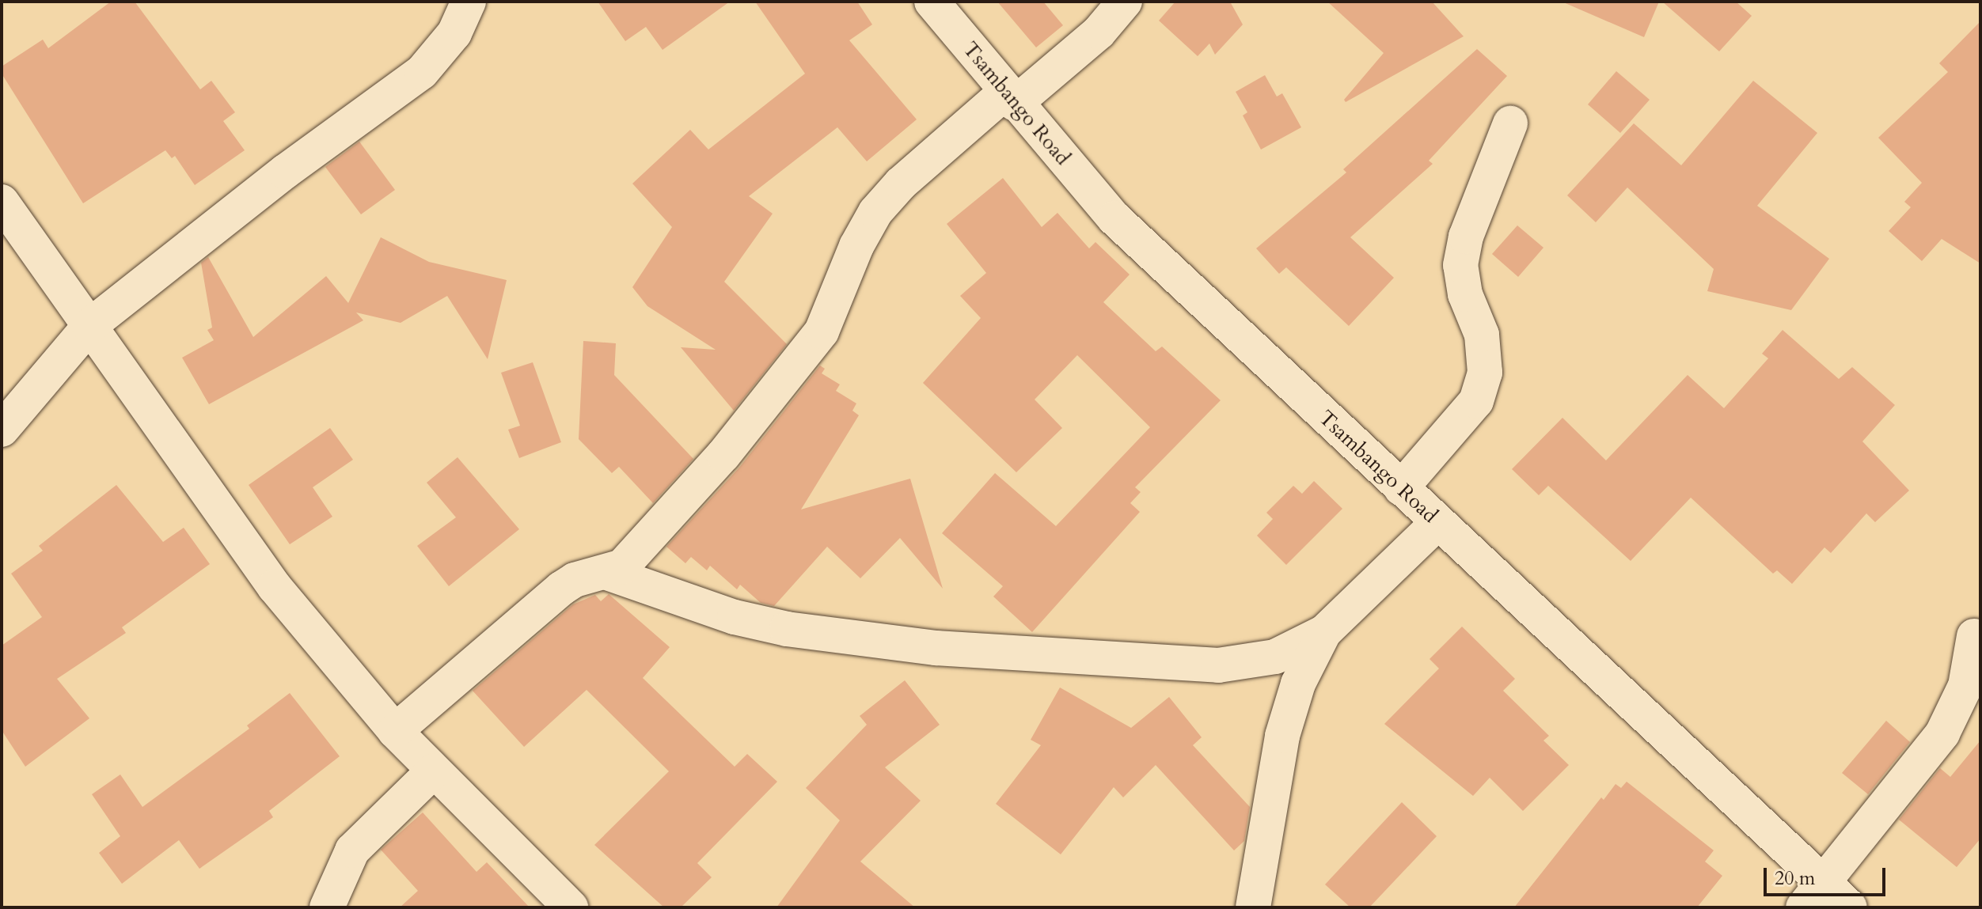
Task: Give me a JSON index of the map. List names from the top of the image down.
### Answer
{
  "streets": {
    "street": ["Tsambango Road"]
  },
  "scale_bar": "20 m"
}
